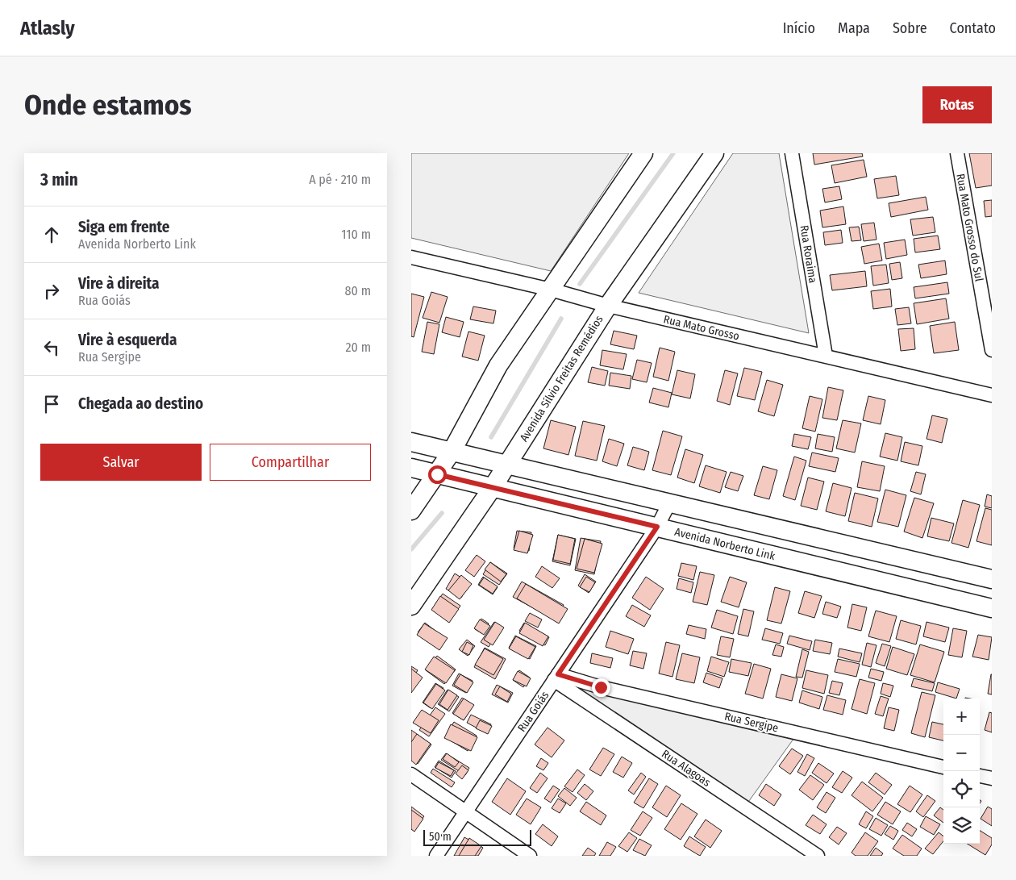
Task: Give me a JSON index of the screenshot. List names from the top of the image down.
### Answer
{
  "streets": {
    "street": [
      "Rua Mato Grosso do Sul",
      "Rua Roraima",
      "Rua Mato Grosso",
      "Avenida Sílvio Freitas Remédios",
      "Avenida Norberto Link",
      "Rua Goiás",
      "Rua Sergipe",
      "Rua Alagoas"
    ]
  },
  "crossings": [
    ["Rua Roraima", "Rua Mato Grosso"],
    ["Rua Mato Grosso", "Avenida Sílvio Freitas Remédios"],
    ["Avenida Sílvio Freitas Remédios", "Avenida Norberto Link"],
    ["Avenida Norberto Link", "Rua Goiás"],
    ["Rua Goiás", "Rua Sergipe"],
    ["Rua Goiás", "Rua Alagoas"],
    ["Rua Sergipe", "Rua Alagoas"]
  ],
  "scale_bar": "50 m",
  "page": {
    "header": "Atlasly",
    "nav": [
      "Início",
      "Mapa",
      "Sobre",
      "Contato"
    ],
    "buttons": [
      "Rotas",
      ["Salvar", "Compartilhar"]
    ],
    "title": "Onde estamos",
    "heading": ["3 min", "A pé · 210 m"],
    "list": [
      ["Siga em frente", "Avenida Norberto Link", "110 m"],
      ["Vire à direita", "Rua Goiás", "80 m"],
      ["Vire à esquerda", "Rua Sergipe", "20 m"],
      "Chegada ao destino"
    ],
    "map_buttons": ["+", "−"],
    "scale": "50 m"
  }
}
